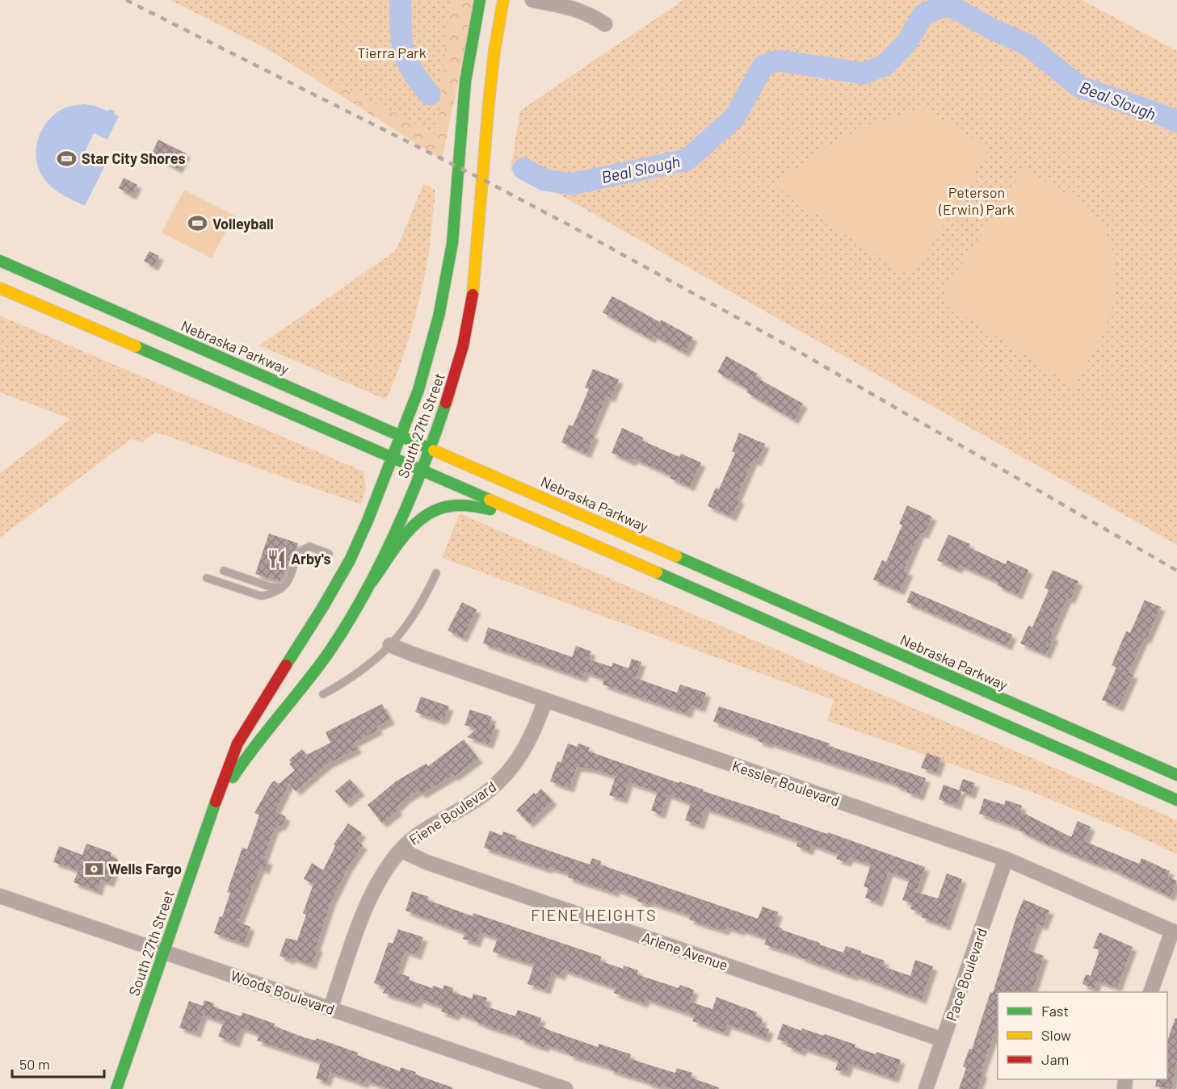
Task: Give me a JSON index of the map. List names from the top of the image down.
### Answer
{
  "streets": {
    "main road": ["Nebraska Parkway", "South 27th Street"],
    "street": [
      "Kessler Boulevard",
      "Fiene Boulevard",
      "Arlene Avenue",
      "Pace Boulevard",
      "Woods Boulevard"
    ]
  },
  "crossings": [
    ["Nebraska Parkway", "South 27th Street"],
    ["South 27th Street", "Woods Boulevard"],
    ["Kessler Boulevard", "Fiene Boulevard"],
    ["Kessler Boulevard", "Pace Boulevard"],
    ["Fiene Boulevard", "Arlene Avenue"],
    ["Fiene Boulevard", "Woods Boulevard"],
    ["Arlene Avenue", "Pace Boulevard"]
  ],
  "districts": ["FIENE HEIGHTS"],
  "water": ["Beal Slough"],
  "parks": ["Tierra Park", "Peterson (Erwin) Park"],
  "places": {
    "sports": ["Star City Shores", "Volleyball"],
    "restaurant": ["Arby's"],
    "bank": ["Wells Fargo"]
  },
  "legend": ["Fast", "Slow", "Jam"],
  "scale_bar": "50 m"
}
